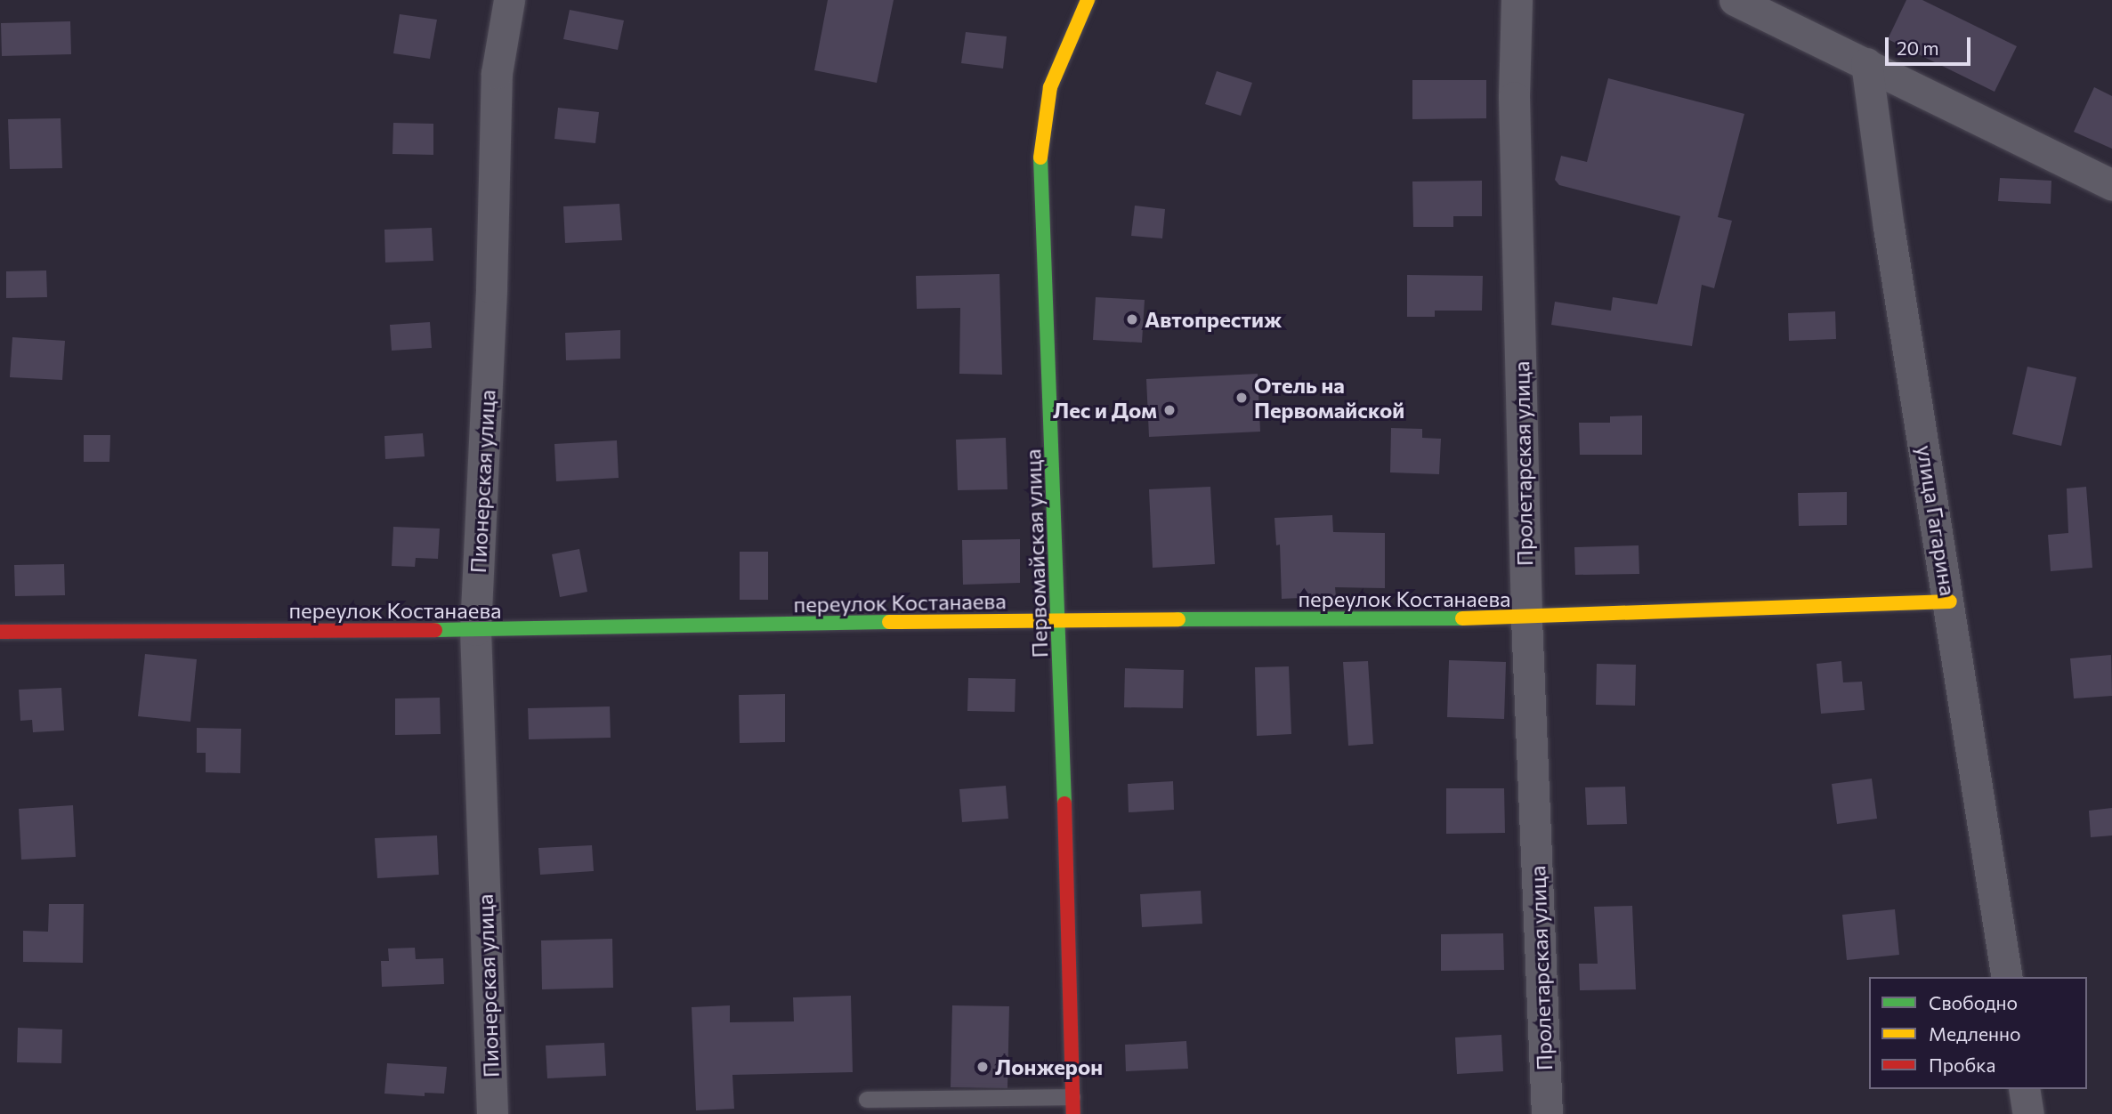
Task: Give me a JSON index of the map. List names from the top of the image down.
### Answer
{
  "streets": {
    "street": [
      "Пролетарская улица",
      "Пионерская улица",
      "улица Гагарина",
      "Первомайская улица",
      "переулок Костанаева"
    ]
  },
  "crossings": [
    ["Пролетарская улица", "переулок Костанаева"],
    ["Пионерская улица", "переулок Костанаева"],
    ["улица Гагарина", "переулок Костанаева"],
    ["Первомайская улица", "переулок Костанаева"]
  ],
  "places": [
    "Автопрестиж",
    "Отель на Первомайской",
    "Лес и Дом",
    "Лонжерон"
  ],
  "legend": ["Свободно", "Медленно", "Пробка"],
  "scale_bar": "20 m"
}
